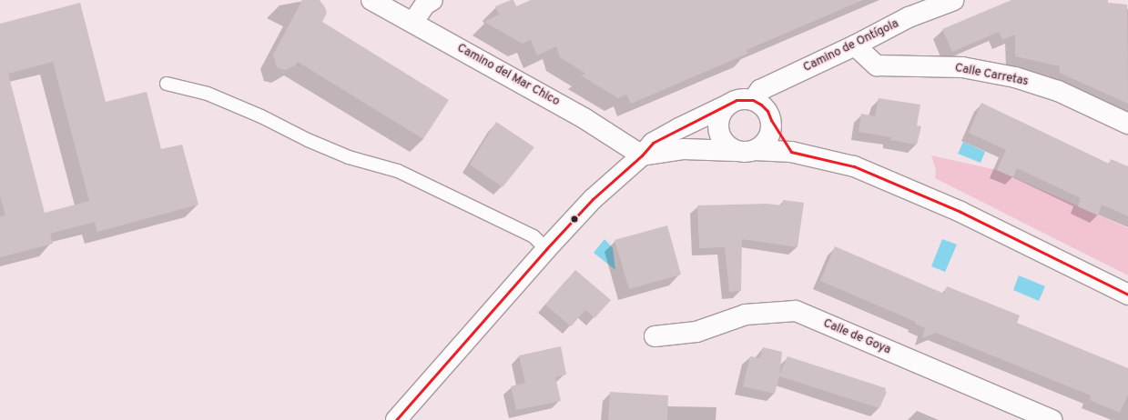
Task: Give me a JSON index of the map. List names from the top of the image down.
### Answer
{
  "streets": {
    "street": [
      "Camino de Ontígola",
      "Camino del Mar Chico",
      "Calle Carretas",
      "Calle de Goya"
    ]
  },
  "crossings": [
    ["Camino de Ontígola", "Calle Carretas"]
  ]
}
